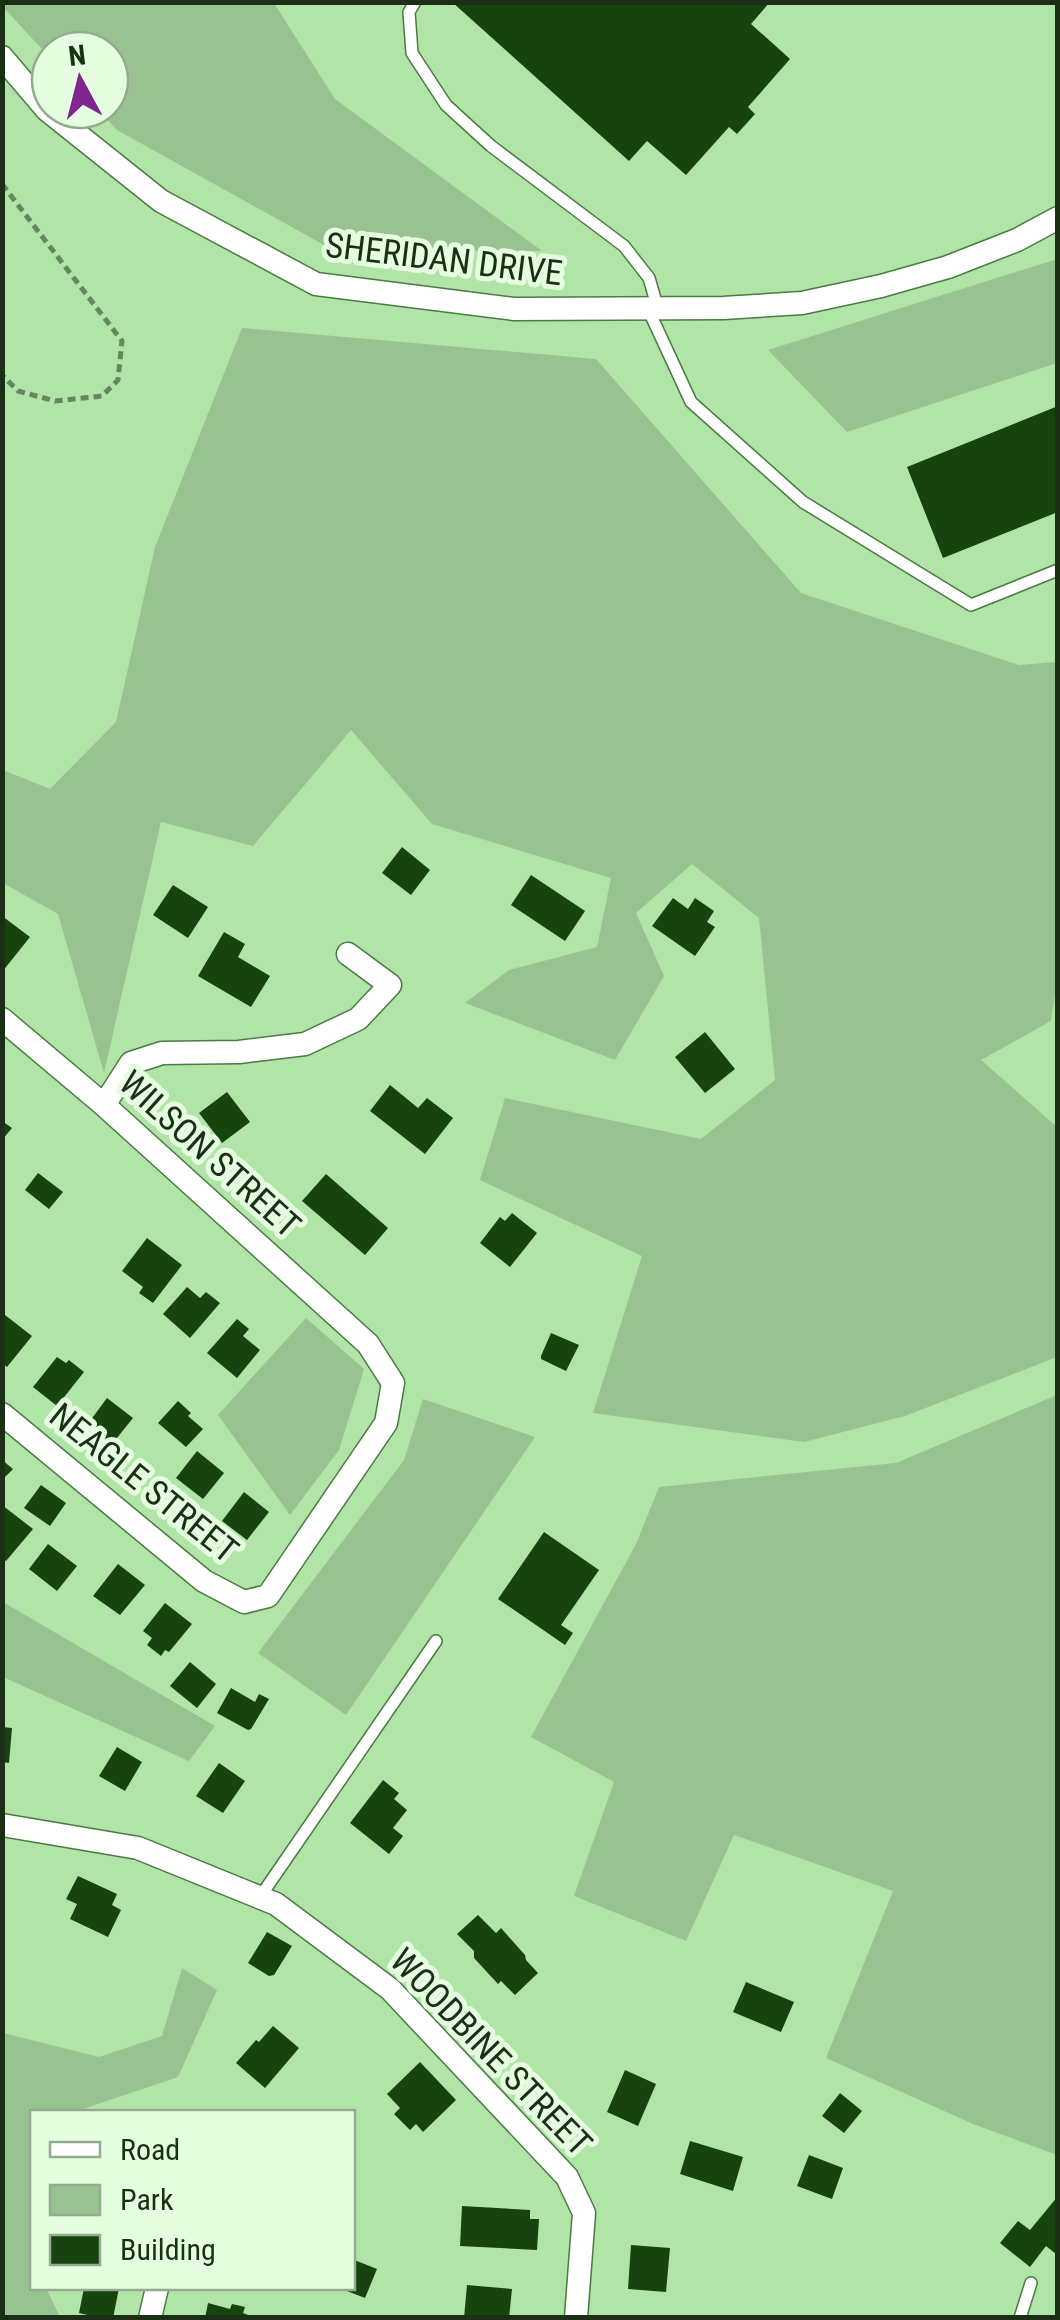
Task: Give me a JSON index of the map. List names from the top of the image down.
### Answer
{
  "streets": {
    "street": [
      "SHERIDAN DRIVE",
      "WILSON STREET",
      "NEAGLE STREET",
      "WOODBINE STREET"
    ]
  },
  "crossings": [
    ["WILSON STREET", "NEAGLE STREET"]
  ],
  "legend": ["Road", "Park", "Building"],
  "north": "top"
}
